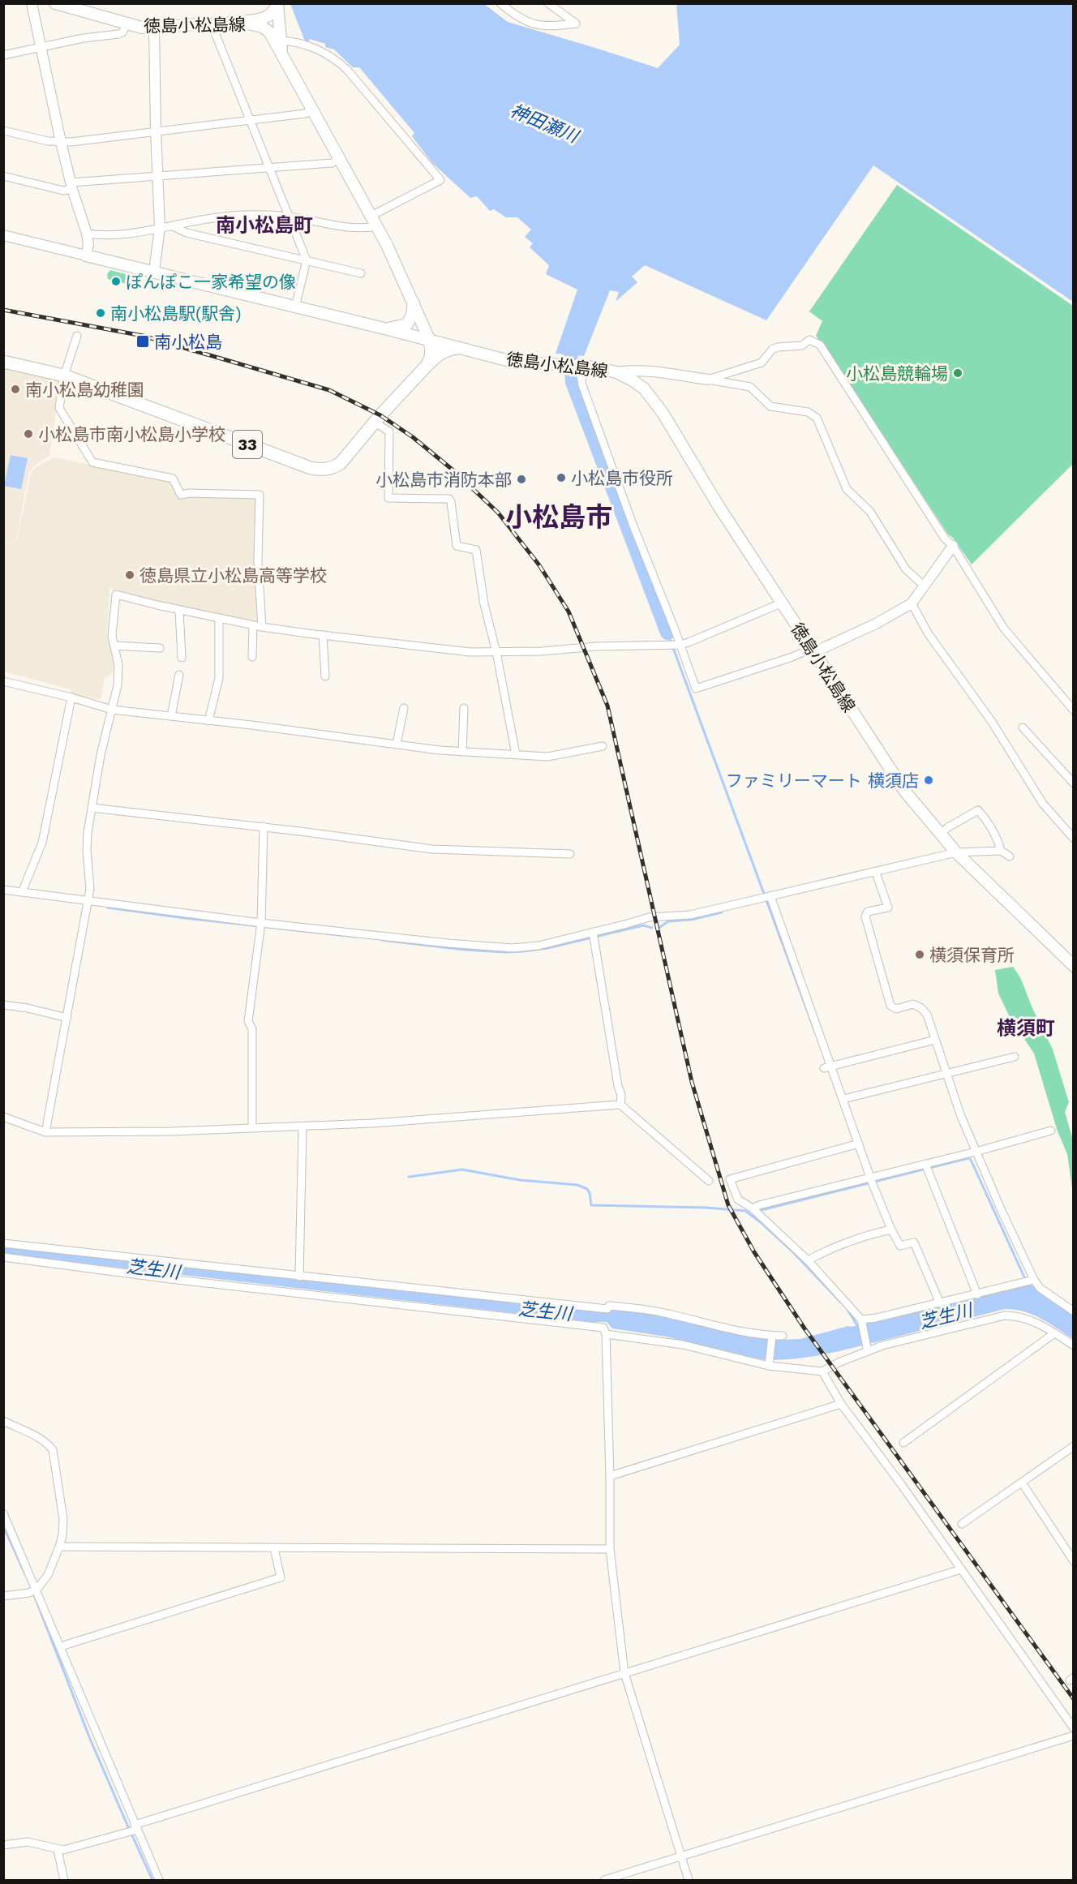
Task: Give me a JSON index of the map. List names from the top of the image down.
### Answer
{
  "streets": {
    "main road": ["徳島小松島線", "33"]
  },
  "crossings": [
    ["徳島小松島線", "33"]
  ],
  "districts": ["南小松島町", "小松島市", "横須町"],
  "water": ["神田瀬川", "芝生川"],
  "places": {
    "other": [
      "ぽんぽこ一家希望の像",
      "南小松島駅(駅舎)",
      "小松島競輪場",
      "南小松島幼稚園",
      "小松島市南小松島小学校",
      "小松島市役所",
      "小松島市消防本部",
      "徳島県立小松島高等学校",
      "ファミリーマート 横須店",
      "横須保育所"
    ],
    "transit": ["南小松島"]
  }
}
